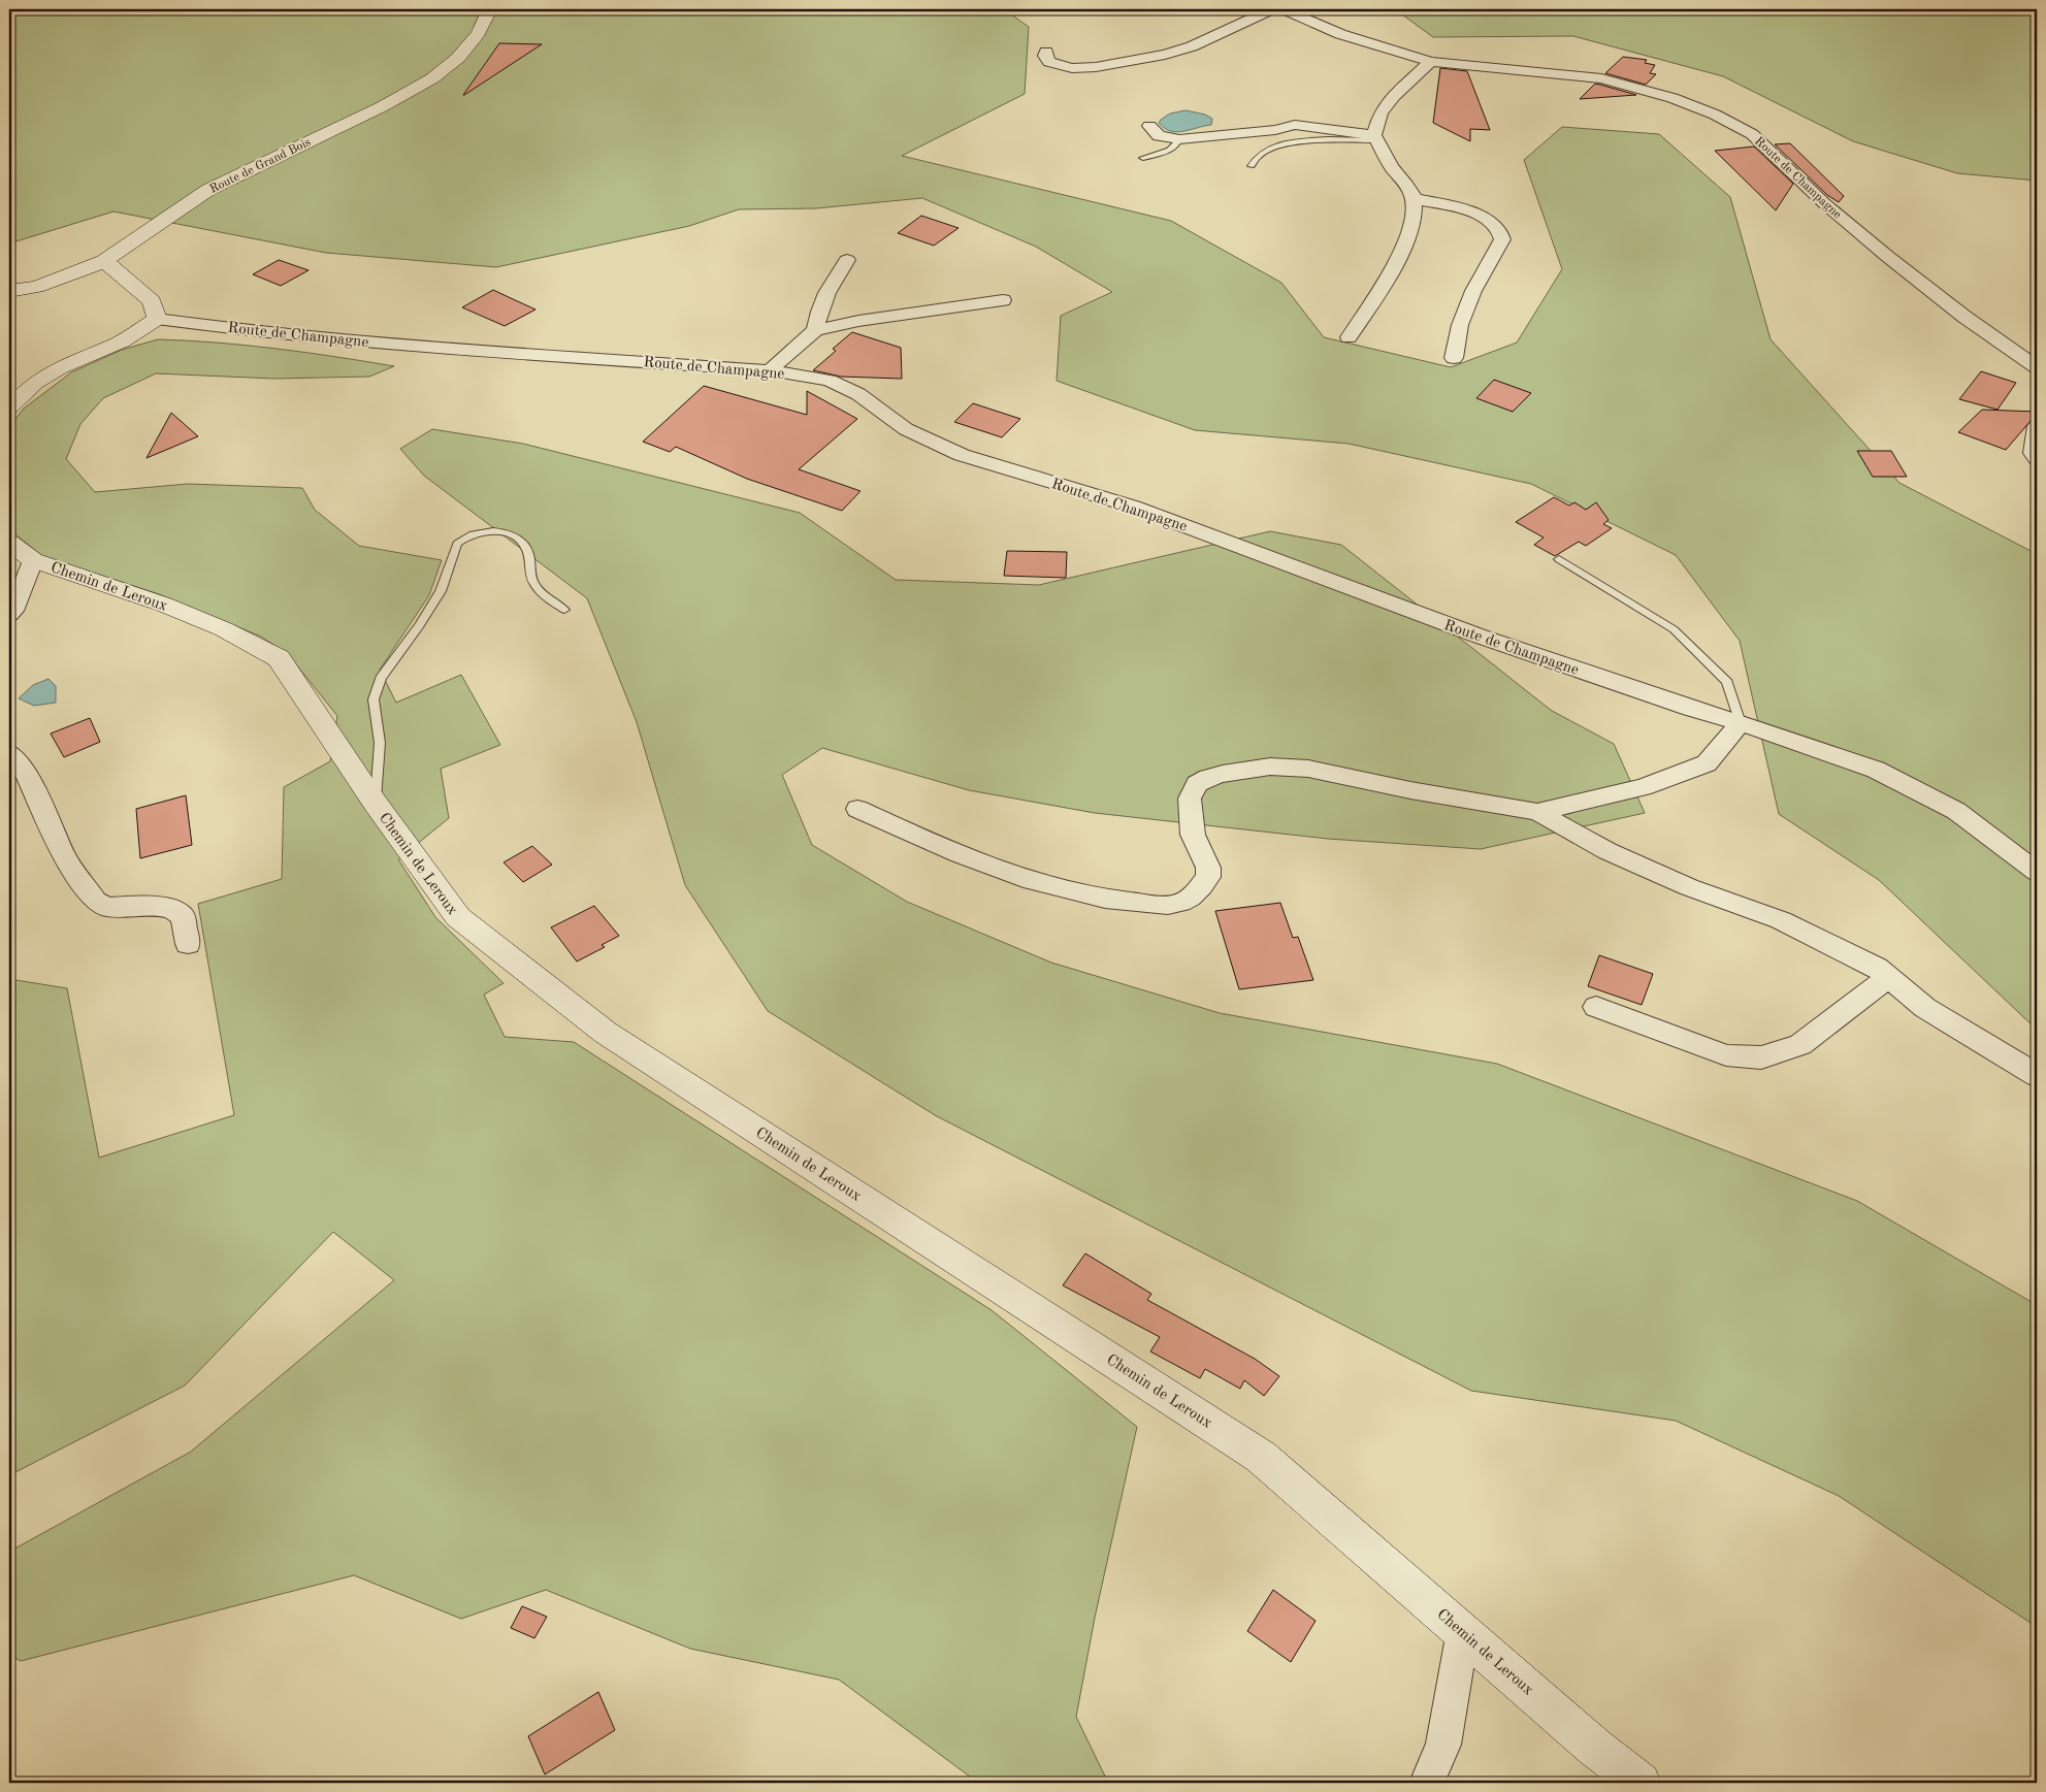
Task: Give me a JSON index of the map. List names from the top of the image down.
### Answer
{
  "streets": {
    "street": ["Route de Grand Bois", "Route de Champagne", "Chemin de Leroux"]
  }
}
